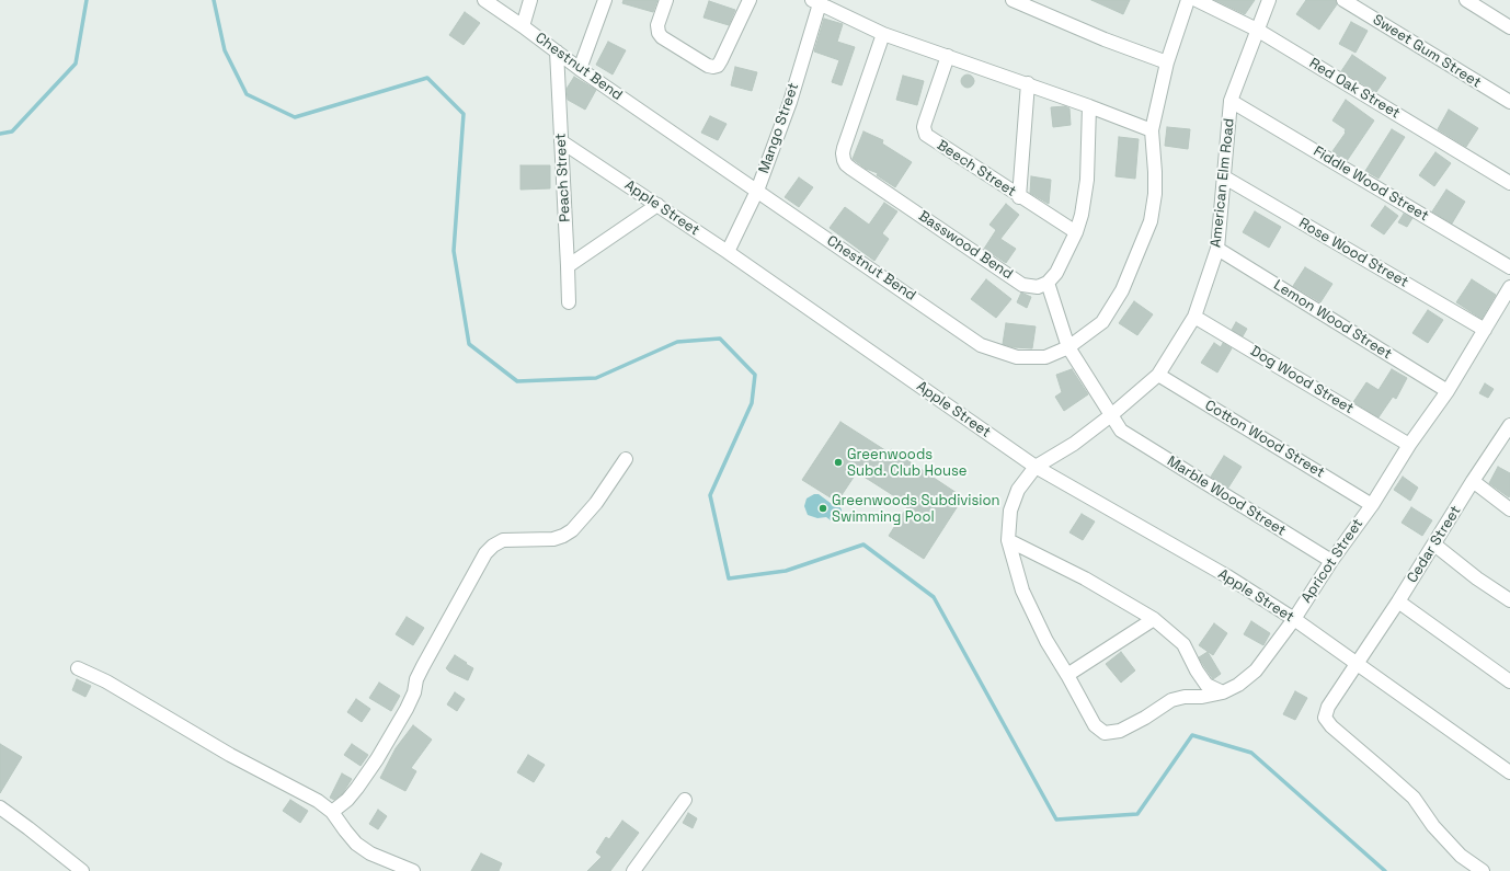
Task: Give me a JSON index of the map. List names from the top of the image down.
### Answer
{
  "streets": {
    "street": [
      "Sweet Gum Street",
      "Chestnut Bend",
      "Red Oak Street",
      "Mango Street",
      "Beech Street",
      "Peach Street",
      "American Elm Road",
      "Fiddle Wood Street",
      "Apple Street",
      "Basswood Bend",
      "Rose Wood Street",
      "Lemon Wood Street",
      "Dog Wood Street",
      "Cotton Wood Street",
      "Marble Wood Street",
      "Cedar Street",
      "Apricot Street"
    ]
  },
  "crossings": [
    ["Chestnut Bend", "Mango Street"],
    ["Chestnut Bend", "Peach Street"],
    ["Red Oak Street", "American Elm Road"],
    ["Mango Street", "Apple Street"],
    ["Peach Street", "Apple Street"],
    ["American Elm Road", "Fiddle Wood Street"],
    ["American Elm Road", "Rose Wood Street"],
    ["American Elm Road", "Lemon Wood Street"],
    ["American Elm Road", "Dog Wood Street"],
    ["American Elm Road", "Cotton Wood Street"],
    ["American Elm Road", "Marble Wood Street"],
    ["Apple Street", "Cedar Street"],
    ["Apple Street", "Apricot Street"],
    ["Rose Wood Street", "Apricot Street"],
    ["Lemon Wood Street", "Apricot Street"],
    ["Dog Wood Street", "Apricot Street"],
    ["Cotton Wood Street", "Apricot Street"],
    ["Marble Wood Street", "Apricot Street"]
  ],
  "places": ["Greenwoods Subd. Club House", "Greenwoods Subdivision Swimming Pool"]
}
